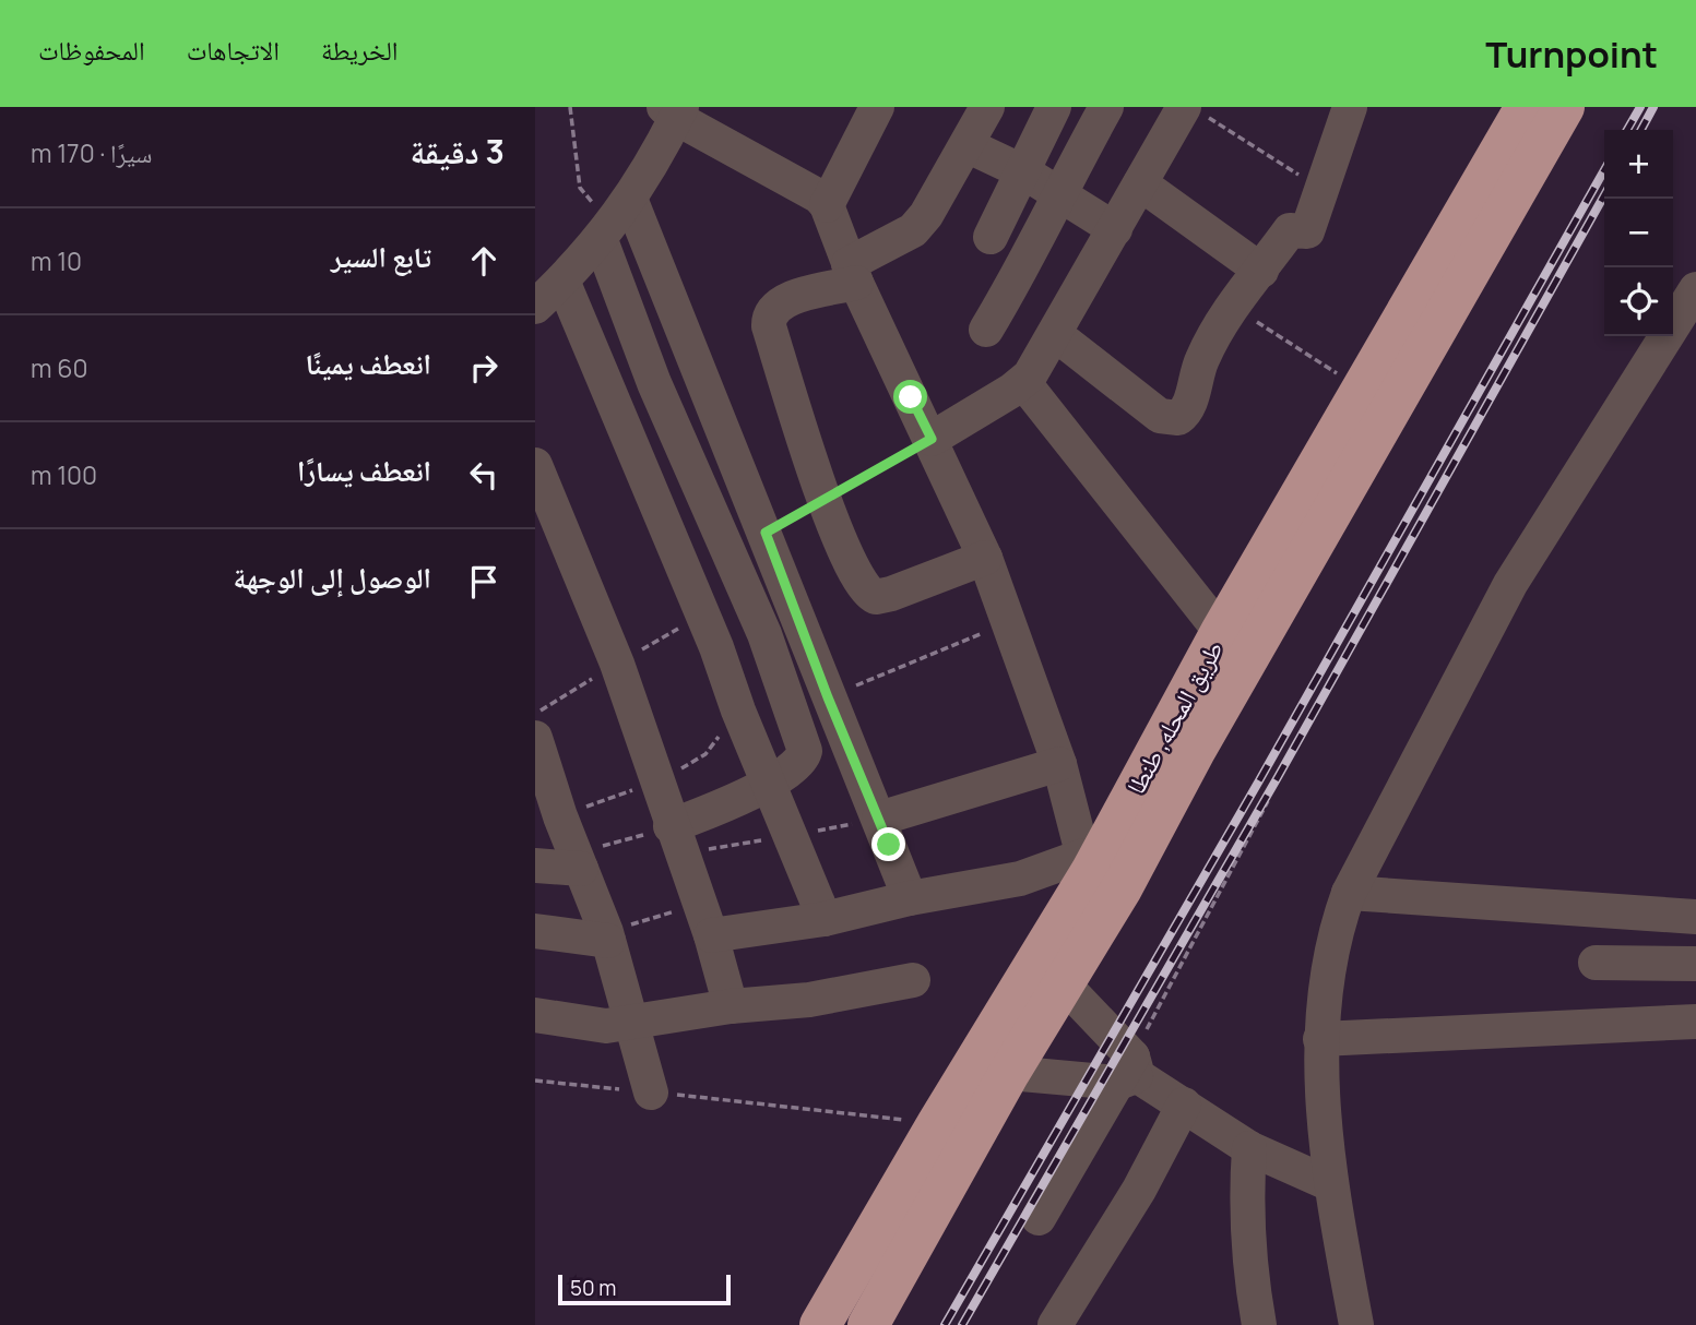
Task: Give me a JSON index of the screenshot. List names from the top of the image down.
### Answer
{
  "streets": {
    "highway": ["طريق المحله, طنطا"]
  },
  "scale_bar": "50 m",
  "page": {
    "header": "Turnpoint",
    "nav": ["الخريطة", "الاتجاهات", "المحفوظات"],
    "heading": ["3 دقيقة", "سيرًا · 170 m"],
    "map_buttons": ["+", "−"],
    "list": [
      ["تابع السير", "10 m"],
      ["انعطف يمينًا", "60 m"],
      ["انعطف يسارًا", "100 m"],
      "الوصول إلى الوجهة"
    ],
    "scale": "50 m"
  }
}
